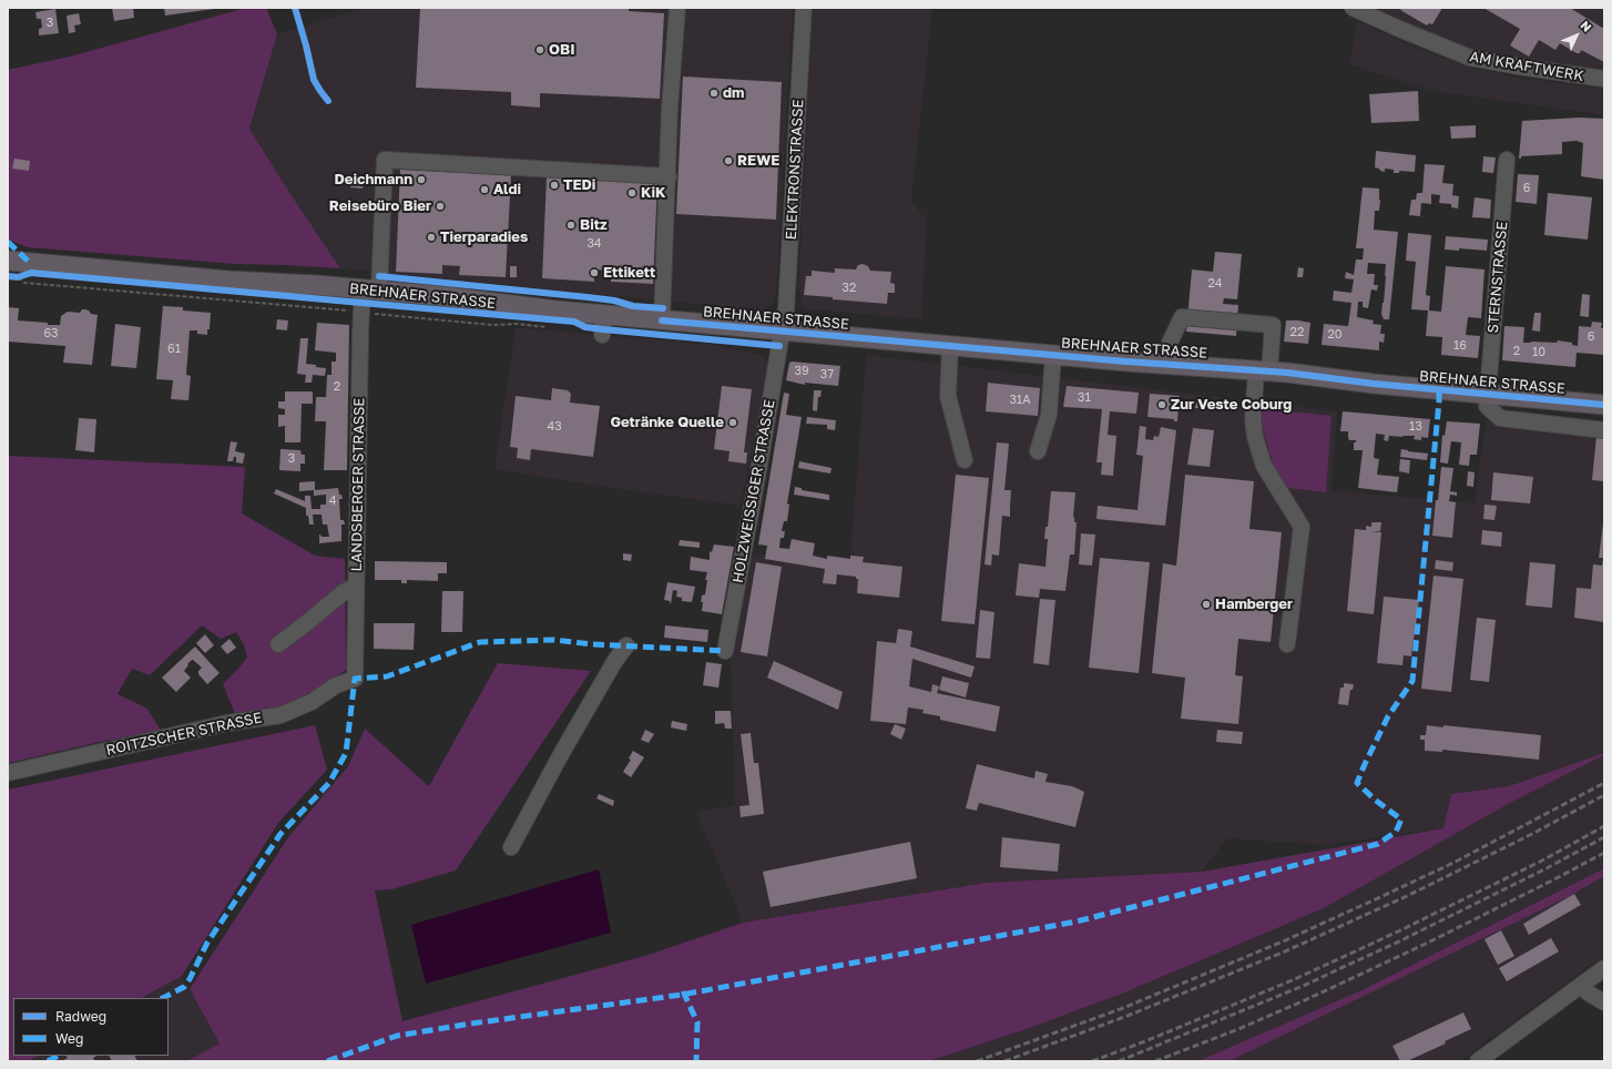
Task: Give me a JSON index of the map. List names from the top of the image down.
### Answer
{
  "streets": {
    "main road": ["BREHNAER STRASSE"],
    "street": [
      "AM KRAFTWERK",
      "ELEKTRONSTRASSE",
      "STERNSTRASSE",
      "LANDSBERGER STRASSE",
      "HOLZWEISSIGER STRASSE",
      "ROITZSCHER STRASSE"
    ]
  },
  "crossings": [
    ["ELEKTRONSTRASSE", "BREHNAER STRASSE"],
    ["ELEKTRONSTRASSE", "HOLZWEISSIGER STRASSE"],
    ["STERNSTRASSE", "BREHNAER STRASSE"],
    ["BREHNAER STRASSE", "LANDSBERGER STRASSE"],
    ["BREHNAER STRASSE", "HOLZWEISSIGER STRASSE"],
    ["LANDSBERGER STRASSE", "ROITZSCHER STRASSE"]
  ],
  "places": [
    "OBI",
    "dm",
    "REWE",
    "Deichmann",
    "TEDi",
    "Aldi",
    "KiK",
    "Reisebüro Bier",
    "Bitz",
    "Tierparadies",
    "Ettikett",
    "Zur Veste Coburg",
    "Getränke Quelle",
    "Hamberger"
  ],
  "house_numbers": [
    "3",
    "6",
    "34",
    "24",
    "32",
    "22",
    "63",
    "20",
    "6",
    "16",
    "61",
    "2",
    "10",
    "39",
    "37",
    "2",
    "31",
    "31A",
    "43",
    "13",
    "3",
    "4"
  ],
  "legend": ["Radweg", "Weg"],
  "north": "top right"
}
